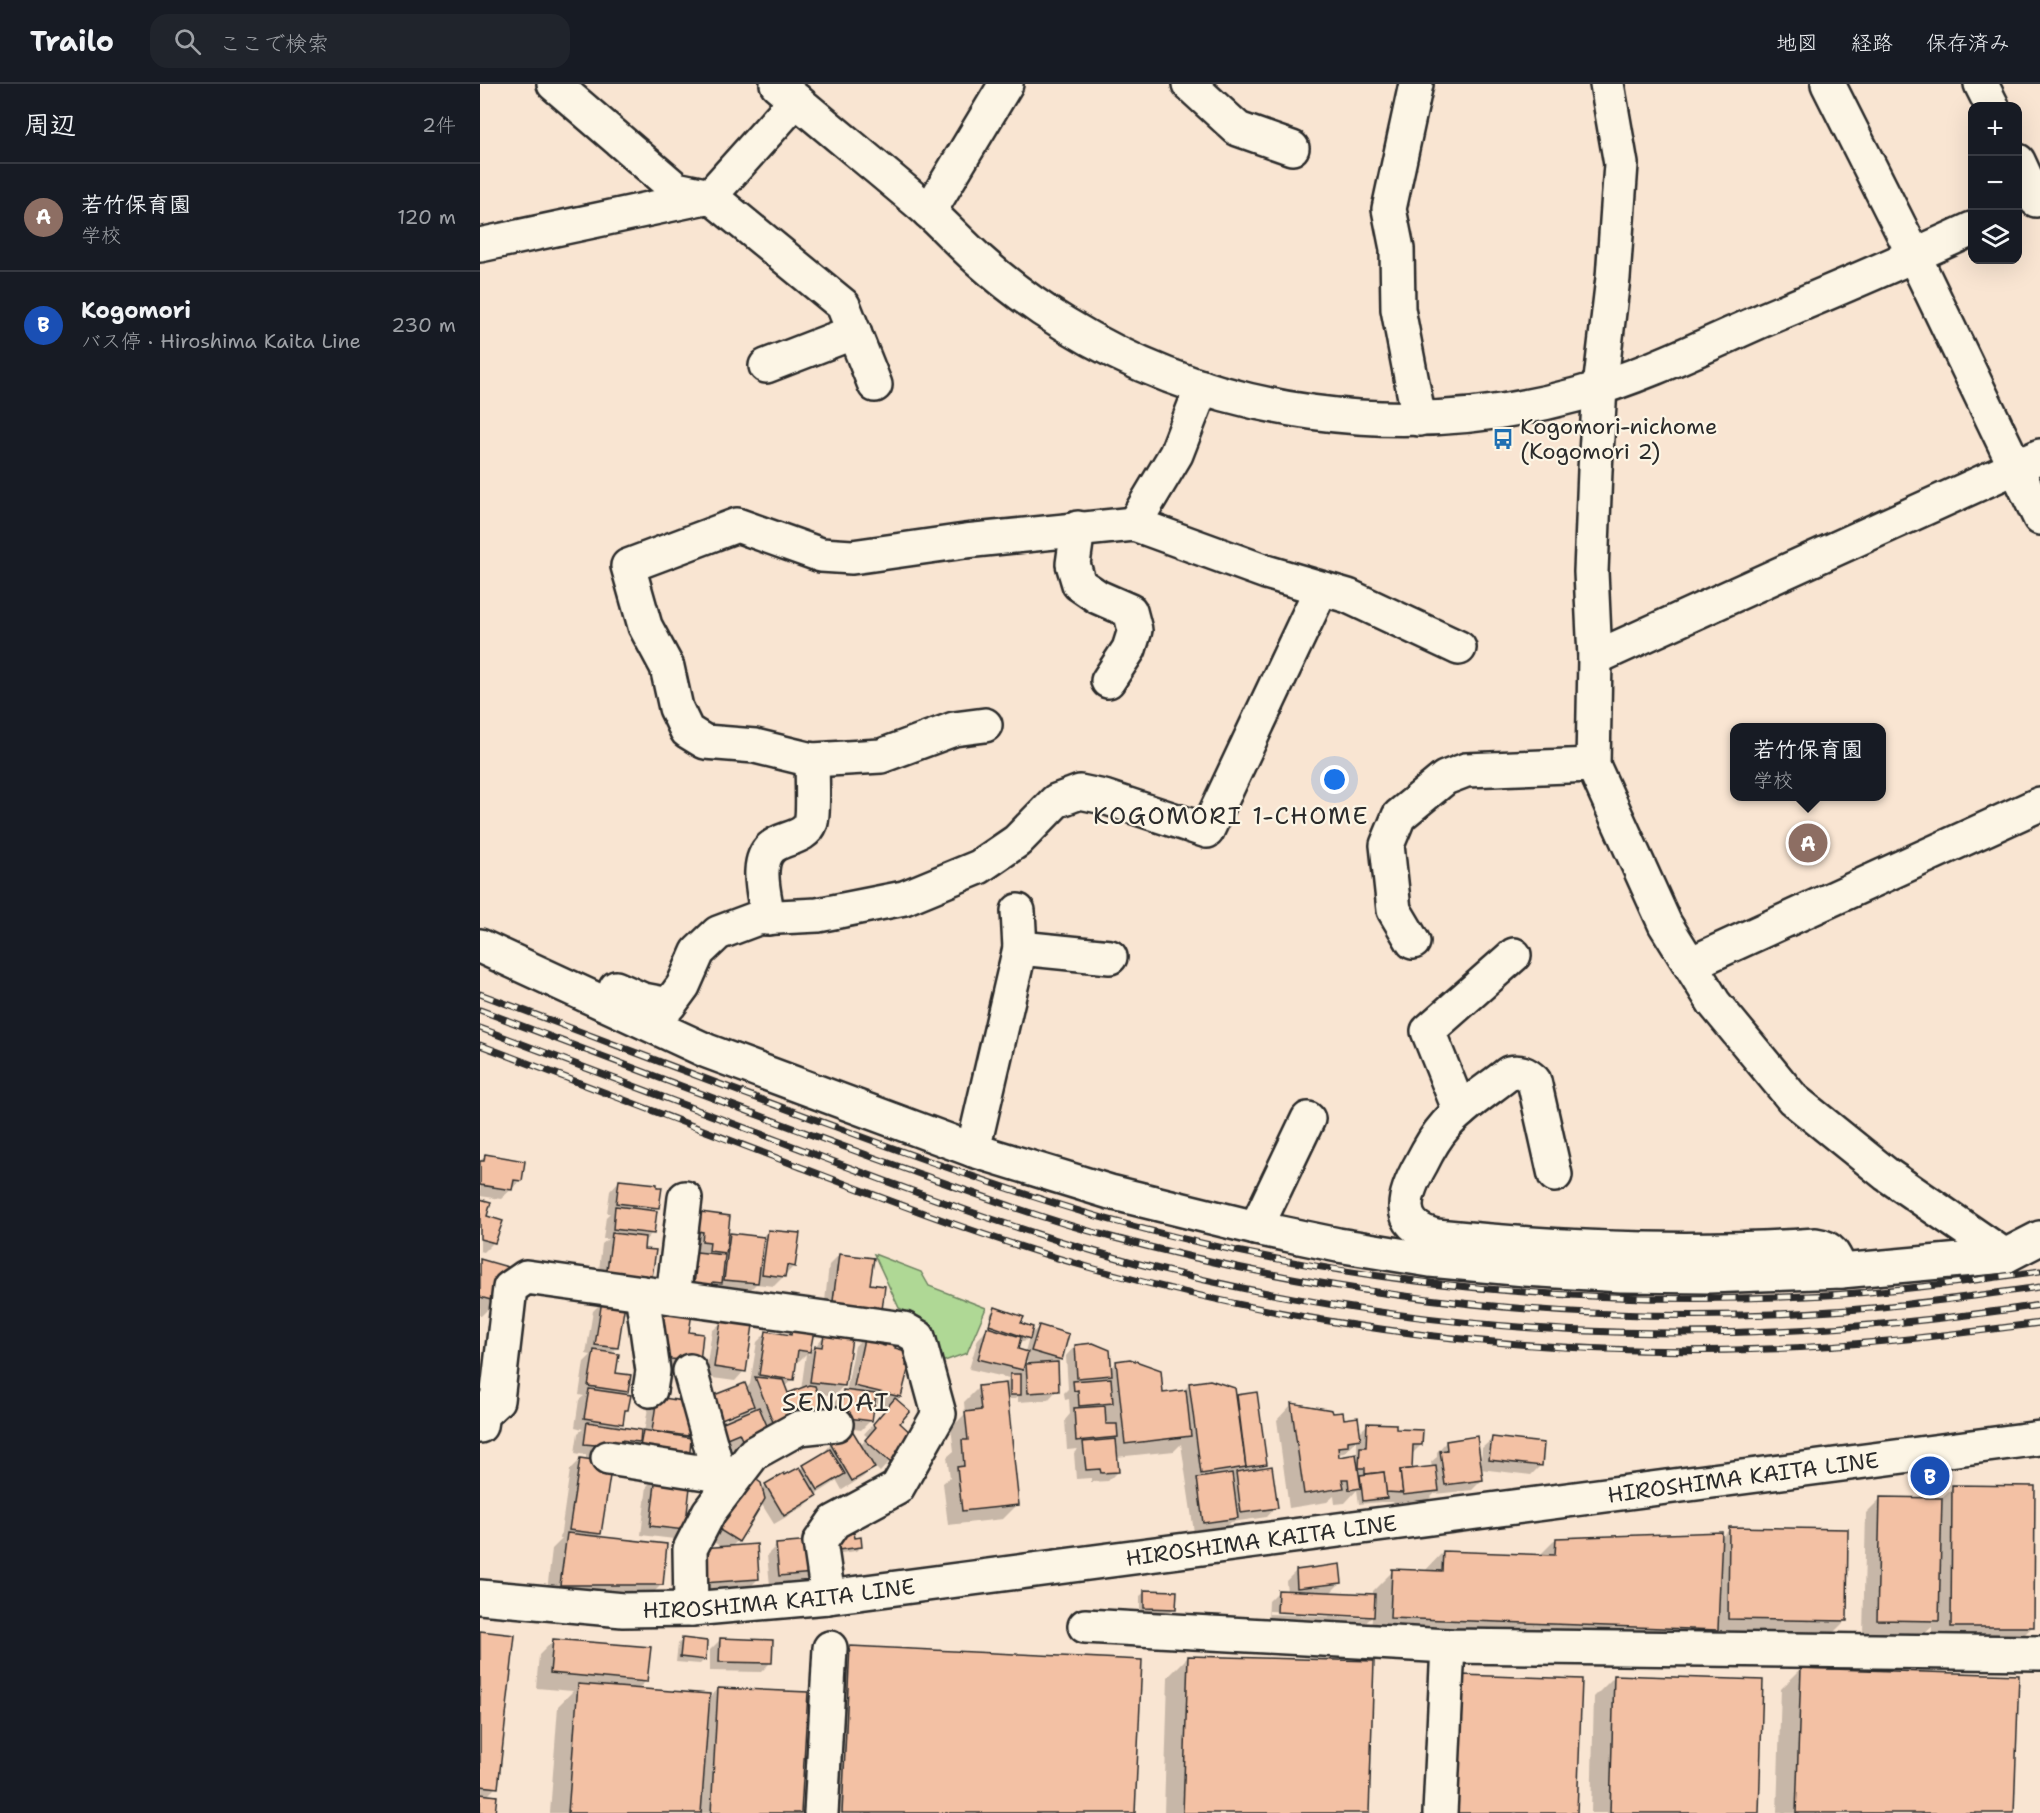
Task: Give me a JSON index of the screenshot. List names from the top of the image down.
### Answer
{
  "streets": {
    "street": ["HIROSHIMA KAITA LINE"]
  },
  "districts": ["KOGOMORI 1-CHOME", "SENDAI"],
  "places": {
    "bus stop": ["Kogomori-nichome (Kogomori 2)"]
  },
  "page": {
    "header": "Trailo",
    "search": "ここで検索",
    "nav": ["地図", "経路", "保存済み"],
    "heading": ["周辺", "2件"],
    "map_buttons": ["+", "−"],
    "list": [
      {
        "mark": "A",
        "name": "若竹保育園",
        "note": "学校",
        "value": "120 m"
      },
      {
        "mark": "B",
        "name": "Kogomori",
        "note": "バス停 · Hiroshima Kaita Line",
        "value": "230 m"
      }
    ],
    "popup": ["若竹保育園", "学校"],
    "pins": ["A", "B"]
  }
}
